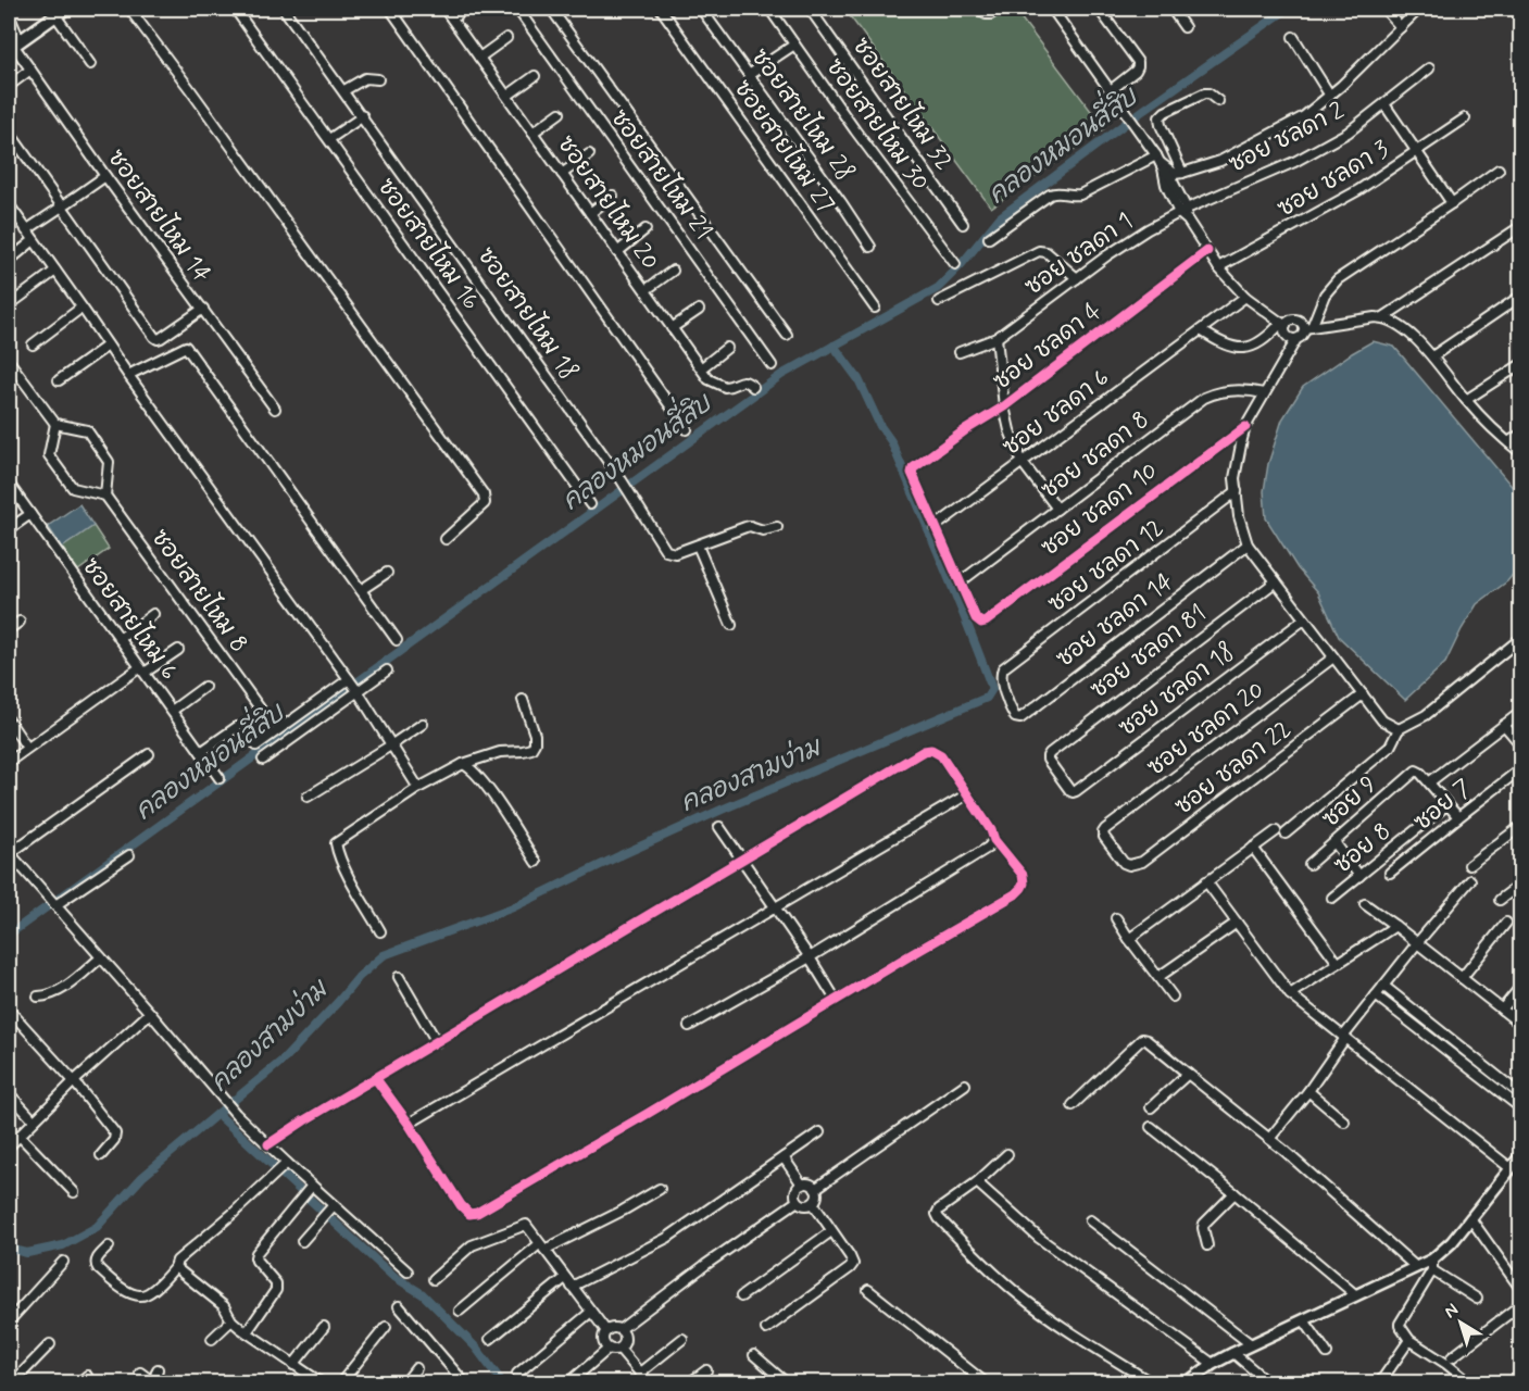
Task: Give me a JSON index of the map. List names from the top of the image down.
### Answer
{
  "streets": {
    "street": [
      "ซอยสายไหม 32",
      "ซอยสายไหม 28",
      "ซอยสายไหม 30",
      "ซอย ชลดา 2",
      "ซอยสายไหม 27",
      "ซอยสายไหม 21",
      "ซอย ชลดา 3",
      "ซอยสายไหม 20",
      "ซอยสายไหม 14",
      "ซอยสายไหม 16",
      "ซอย ชลดา 1",
      "ซอยสายไหม 18",
      "ซอย ชลดา 4",
      "ซอย ชลดา 6",
      "ซอย ชลดา 8",
      "ซอย ชลดา 10",
      "ซอย ชลดา 12",
      "ซอยสายไหม 8",
      "ซอยสายไหม 6",
      "ซอย ชลดา 14",
      "ซอย ชลดา 81",
      "ซอย ชลดา 18",
      "ซอย ชลดา 20",
      "ซอย ชลดา 22",
      "ซอย 9",
      "ซอย 7",
      "ซอย 8"
    ]
  },
  "crossings": [
    ["ซอย ชลดา 2", "ซอย ชลดา 1"],
    ["ซอย ชลดา 4", "ซอย ชลดา 6"],
    ["ซอย ชลดา 8", "ซอย ชลดา 10"],
    ["ซอย ชลดา 12", "ซอย ชลดา 14"],
    ["ซอย ชลดา 81", "ซอย ชลดา 18"],
    ["ซอย ชลดา 20", "ซอย ชลดา 22"]
  ],
  "water": ["คลองหมอนสี่สิบ", "คลองสามง่าม"],
  "north": "top left"
}
